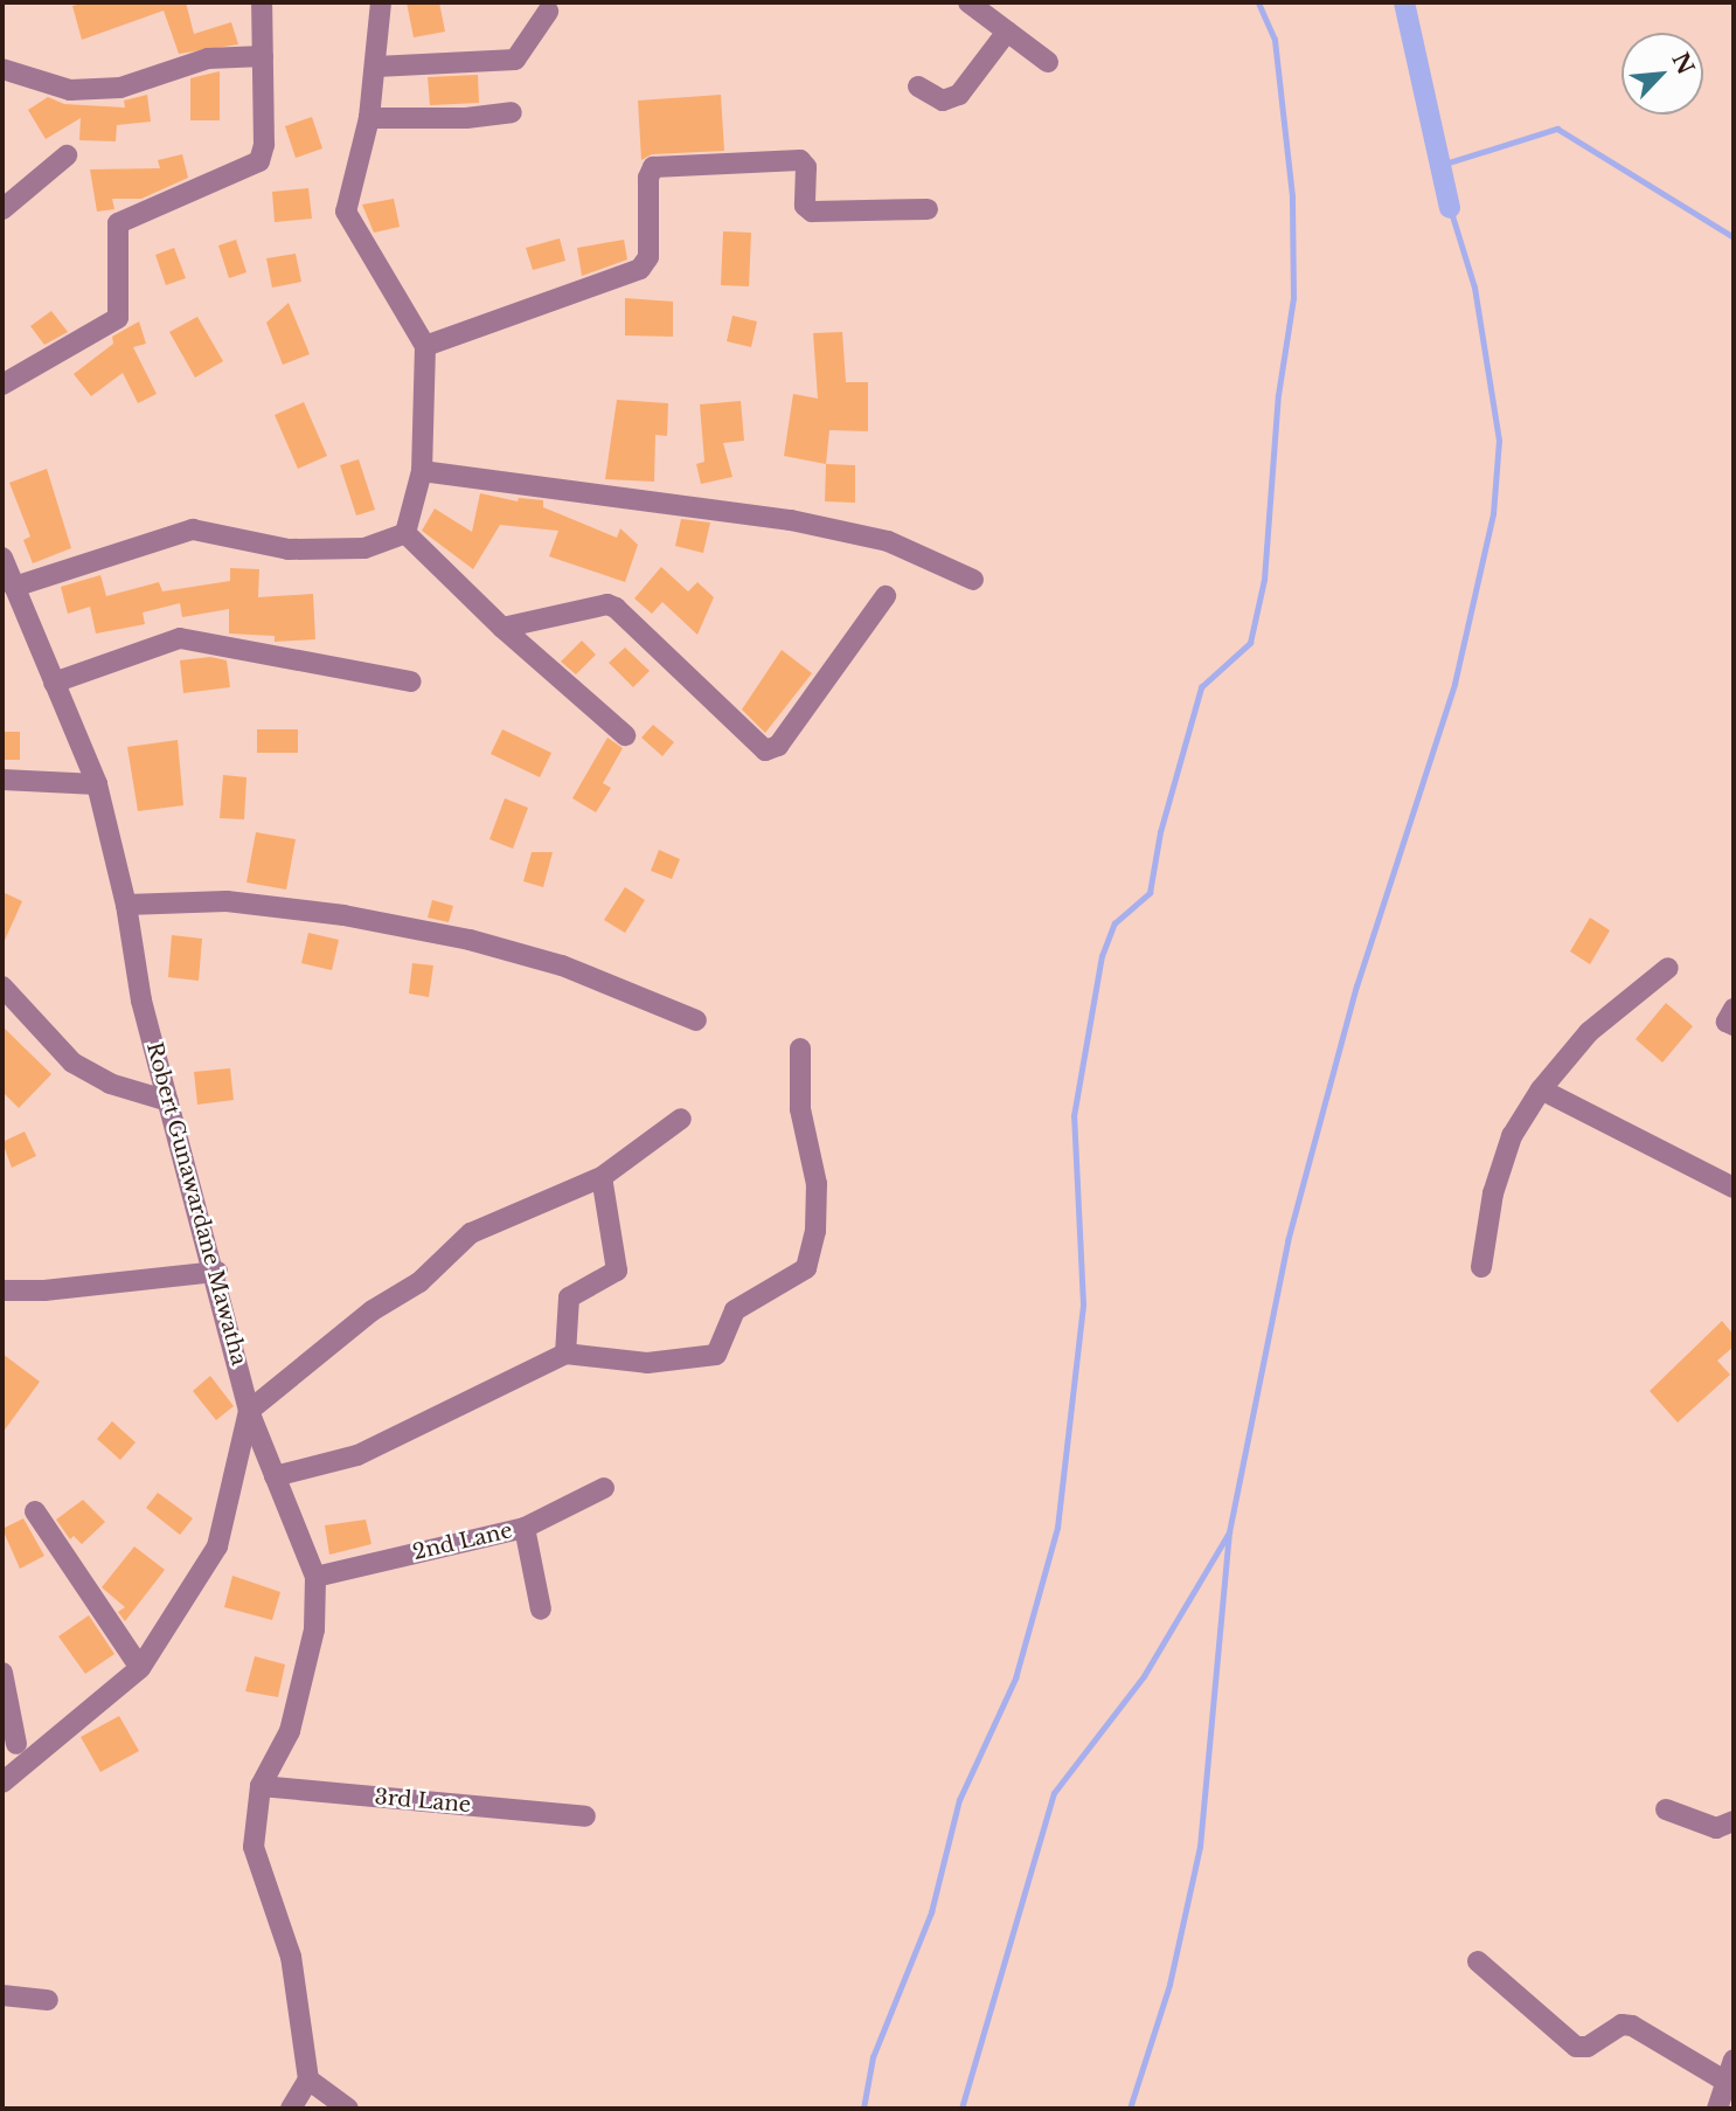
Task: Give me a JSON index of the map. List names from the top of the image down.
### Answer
{
  "streets": {
    "street": ["Robert Gunawardane Mawatha", "2nd Lane", "3rd Lane"]
  },
  "north": "top right"
}
